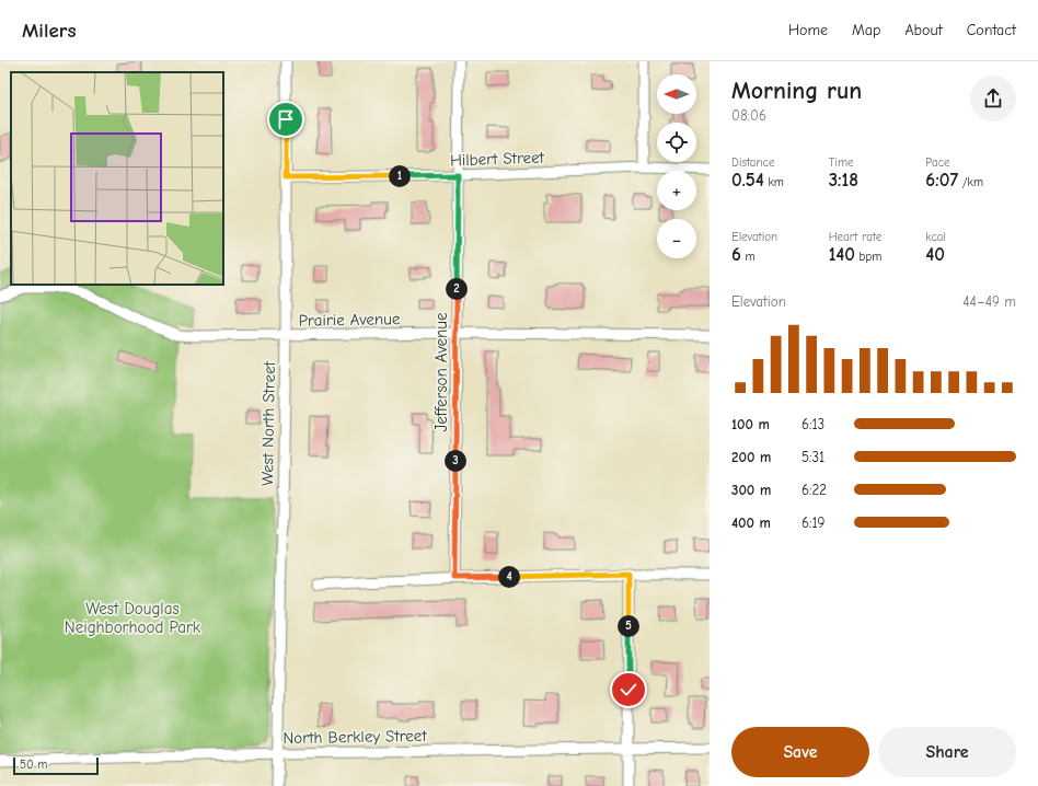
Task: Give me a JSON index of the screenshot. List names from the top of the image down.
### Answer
{
  "streets": {
    "street": [
      "Hilbert Street",
      "Prairie Avenue",
      "Jefferson Avenue",
      "West North Street",
      "North Berkley Street"
    ]
  },
  "crossings": [
    ["Hilbert Street", "Jefferson Avenue"],
    ["Hilbert Street", "West North Street"],
    ["Prairie Avenue", "Jefferson Avenue"],
    ["Prairie Avenue", "West North Street"],
    ["West North Street", "North Berkley Street"]
  ],
  "parks": ["West Douglas Neighborhood Park"],
  "scale_bar": "50 m",
  "north": "left",
  "page": {
    "header": "Milers",
    "nav": [
      "Home",
      "Map",
      "About",
      "Contact"
    ],
    "heading": ["Morning run", "08:06"],
    "map_buttons": ["+", "−"],
    "stats": [
      ["Distance", "0.54 km"],
      ["Time", "3:18"],
      ["Pace", "6:07 /km"],
      ["Elevation", "6 m"],
      ["Heart rate", "140 bpm"],
      ["kcal", "40"]
    ],
    "pins": [
      "1",
      "2",
      "3",
      "4",
      "5"
    ],
    "chart": ["Elevation", "44–49 m"],
    "list": [
      {
        "name": "100 m",
        "note": "6:13"
      },
      {
        "name": "200 m",
        "note": "5:31"
      },
      {
        "name": "300 m",
        "note": "6:22"
      },
      {
        "name": "400 m",
        "note": "6:19"
      }
    ],
    "buttons": ["Save", "Share"],
    "scale": "50 m"
  }
}
